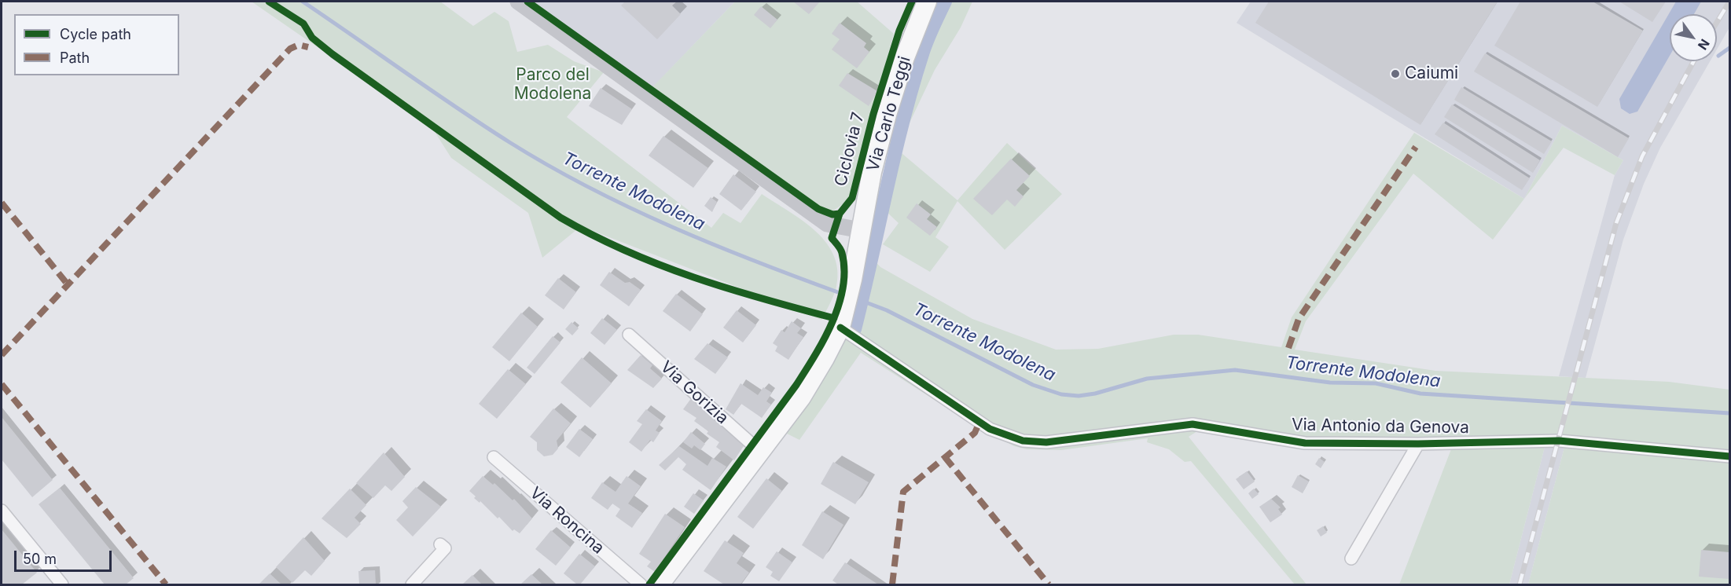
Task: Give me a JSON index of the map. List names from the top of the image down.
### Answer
{
  "streets": {
    "main road": ["Via Carlo Teggi"],
    "street": ["Via Gorizia", "Via Antonio da Genova", "Via Roncina"],
    "cycle path": ["Ciclovia 7"]
  },
  "water": ["Torrente Modolena"],
  "parks": ["Parco del Modolena"],
  "places": ["Caiumi"],
  "legend": ["Cycle path", "Path"],
  "scale_bar": "50 m",
  "north": "bottom right"
}
